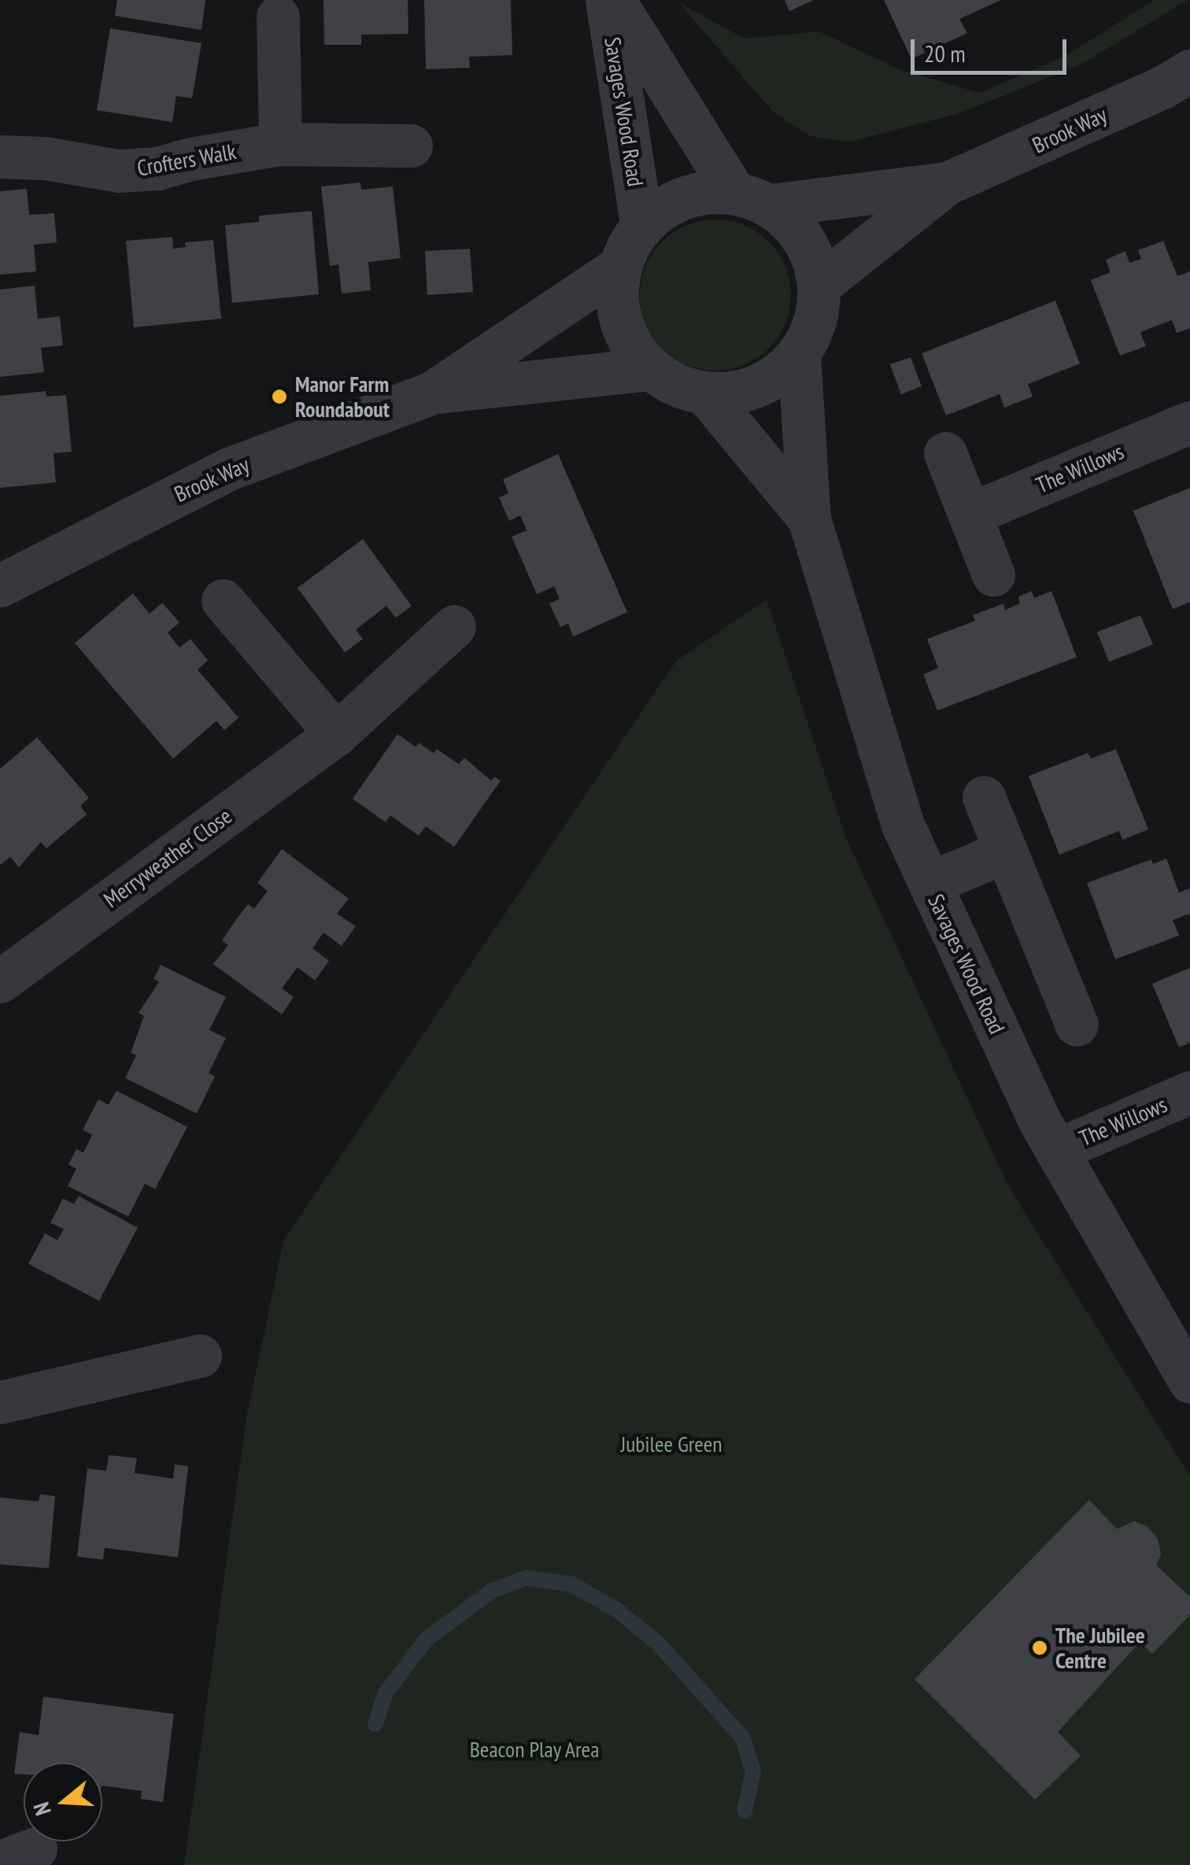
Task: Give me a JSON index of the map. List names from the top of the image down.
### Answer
{
  "streets": {
    "street": [
      "Savages Wood Road",
      "Brook Way",
      "Crofters Walk",
      "The Willows",
      "Merryweather Close"
    ]
  },
  "crossings": [
    ["Savages Wood Road", "Brook Way"],
    ["Savages Wood Road", "The Willows"]
  ],
  "parks": ["Jubilee Green", "Beacon Play Area"],
  "places": ["Manor Farm Roundabout", "The Jubilee Centre"],
  "scale_bar": "20 m",
  "north": "left"
}
